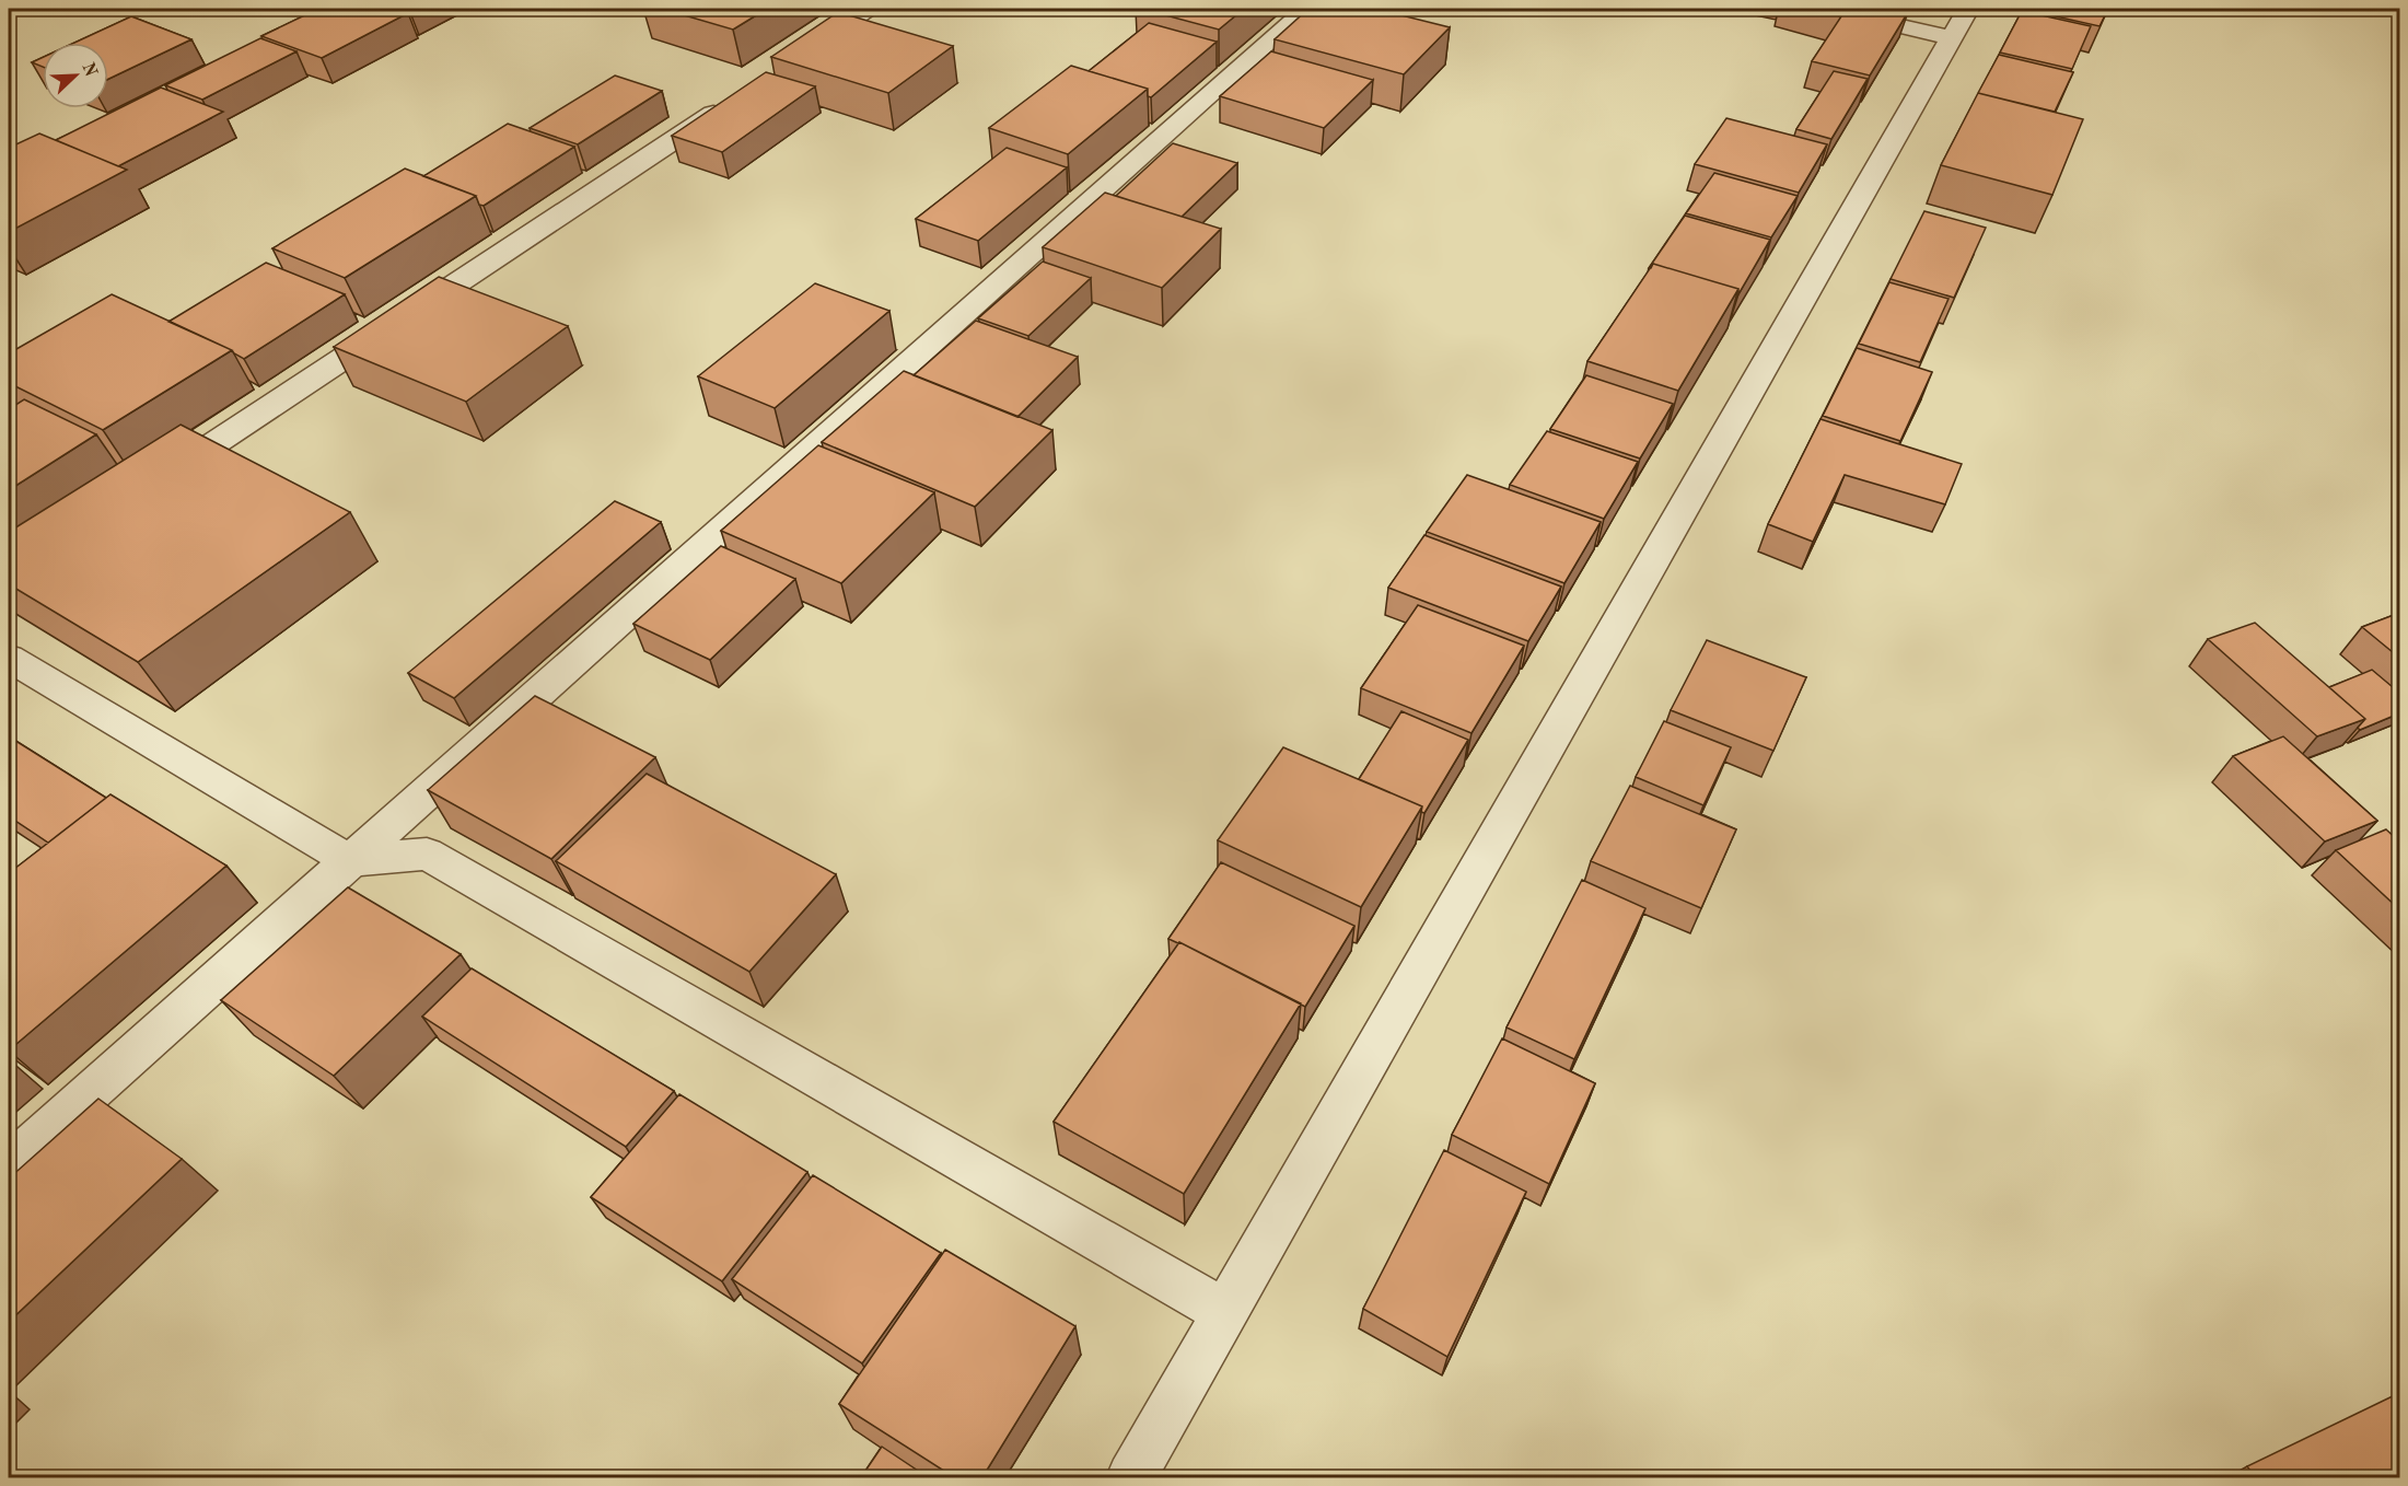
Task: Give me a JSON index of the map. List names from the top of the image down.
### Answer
{
  "north": "top right"
}
